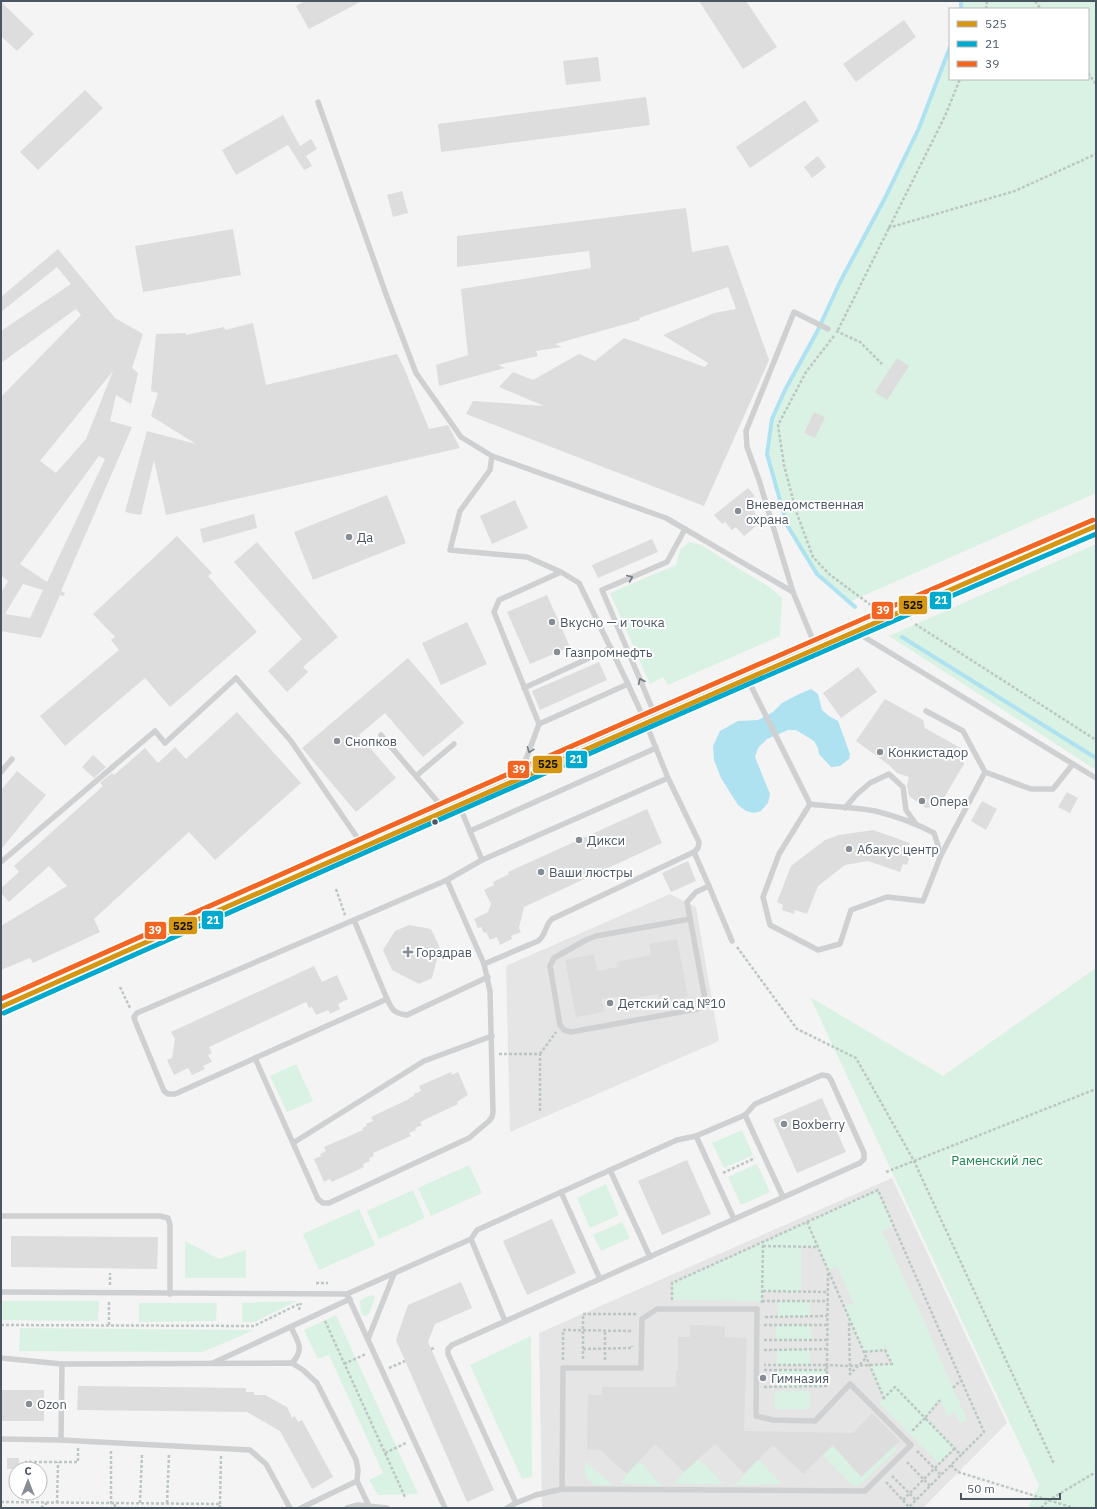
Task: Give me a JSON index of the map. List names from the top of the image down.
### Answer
{
  "parks": ["Раменский лес"],
  "places": {
    "other": [
      "Вневедомственная охрана",
      "Да",
      "Вкусно — и точка",
      "Газпромнефть",
      "Снопков",
      "Конкистадор",
      "Опера",
      "Дикси",
      "Абакус центр",
      "Ваши люстры",
      "Детский сад №10",
      "Boxberry",
      "Гимназия",
      "Ozon"
    ],
    "health": ["Горздрав"]
  },
  "lines": ["transit line 39", "transit line 525", "transit line 21"],
  "legend": ["525", "21", "39"],
  "scale_bar": "50 m",
  "north": "top"
}
